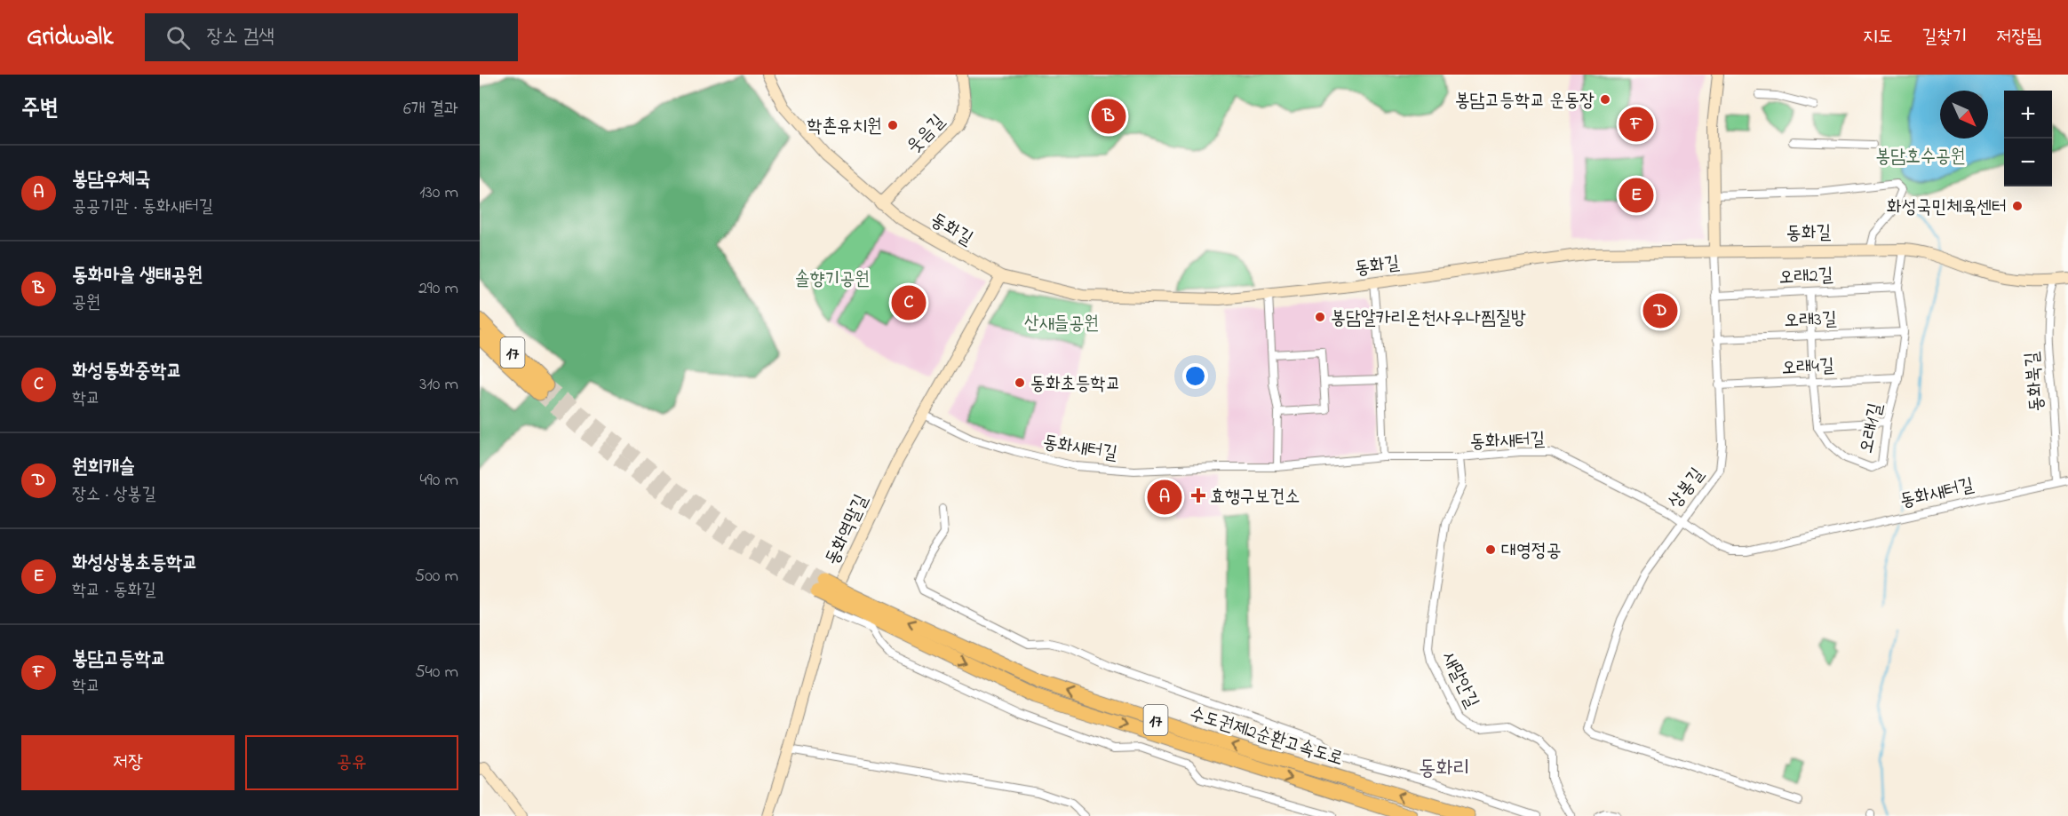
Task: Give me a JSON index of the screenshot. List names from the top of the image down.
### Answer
{
  "streets": {
    "highway": ["17", "수도권제2순환고속도로"],
    "street": [
      "웃음길",
      "동화길",
      "오래2길",
      "오래3길",
      "오래4길",
      "동화북길",
      "오래1길",
      "동화새터길",
      "상봉길",
      "동화역말길",
      "새말안길"
    ]
  },
  "crossings": [
    ["웃음길", "동화길"],
    ["동화길", "동화북길"],
    ["동화길", "오래1길"],
    ["동화길", "상봉길"],
    ["동화길", "동화역말길"],
    ["오래2길", "오래1길"],
    ["오래2길", "상봉길"],
    ["오래3길", "오래1길"],
    ["오래3길", "상봉길"],
    ["오래4길", "오래1길"],
    ["오래4길", "상봉길"],
    ["동화북길", "동화새터길"],
    ["동화새터길", "상봉길"],
    ["동화새터길", "동화역말길"],
    ["동화새터길", "새말안길"]
  ],
  "districts": ["동화리"],
  "parks": ["봉담호수공원", "솔향기공원", "산새들공원"],
  "places": {
    "other": [
      "봉담고등학교 운동장",
      "학촌유치원",
      "화성국민체육센터",
      "봉담알카리온천사우나찜질방",
      "동화초등학교",
      "대영정공"
    ],
    "health": ["효행구보건소"]
  },
  "north": "bottom right",
  "page": {
    "header": "Gridwalk",
    "search": "장소 검색",
    "nav": ["지도", "길찾기", "저장됨"],
    "heading": ["주변", "6개 결과"],
    "map_buttons": ["+", "−"],
    "pins": [
      "B",
      "F",
      "E",
      "C",
      "D",
      "A"
    ],
    "list": [
      {
        "mark": "A",
        "name": "봉담우체국",
        "note": "공공기관 · 동화새터길",
        "value": "130 m"
      },
      {
        "mark": "B",
        "name": "동화마을 생태공원",
        "note": "공원",
        "value": "290 m"
      },
      {
        "mark": "C",
        "name": "화성동화중학교",
        "note": "학교",
        "value": "310 m"
      },
      {
        "mark": "D",
        "name": "원희캐슬",
        "note": "장소 · 상봉길",
        "value": "490 m"
      },
      {
        "mark": "E",
        "name": "화성상봉초등학교",
        "note": "학교 · 동화길",
        "value": "500 m"
      },
      {
        "mark": "F",
        "name": "봉담고등학교",
        "note": "학교",
        "value": "540 m"
      }
    ],
    "buttons": ["저장", "공유"]
  }
}
